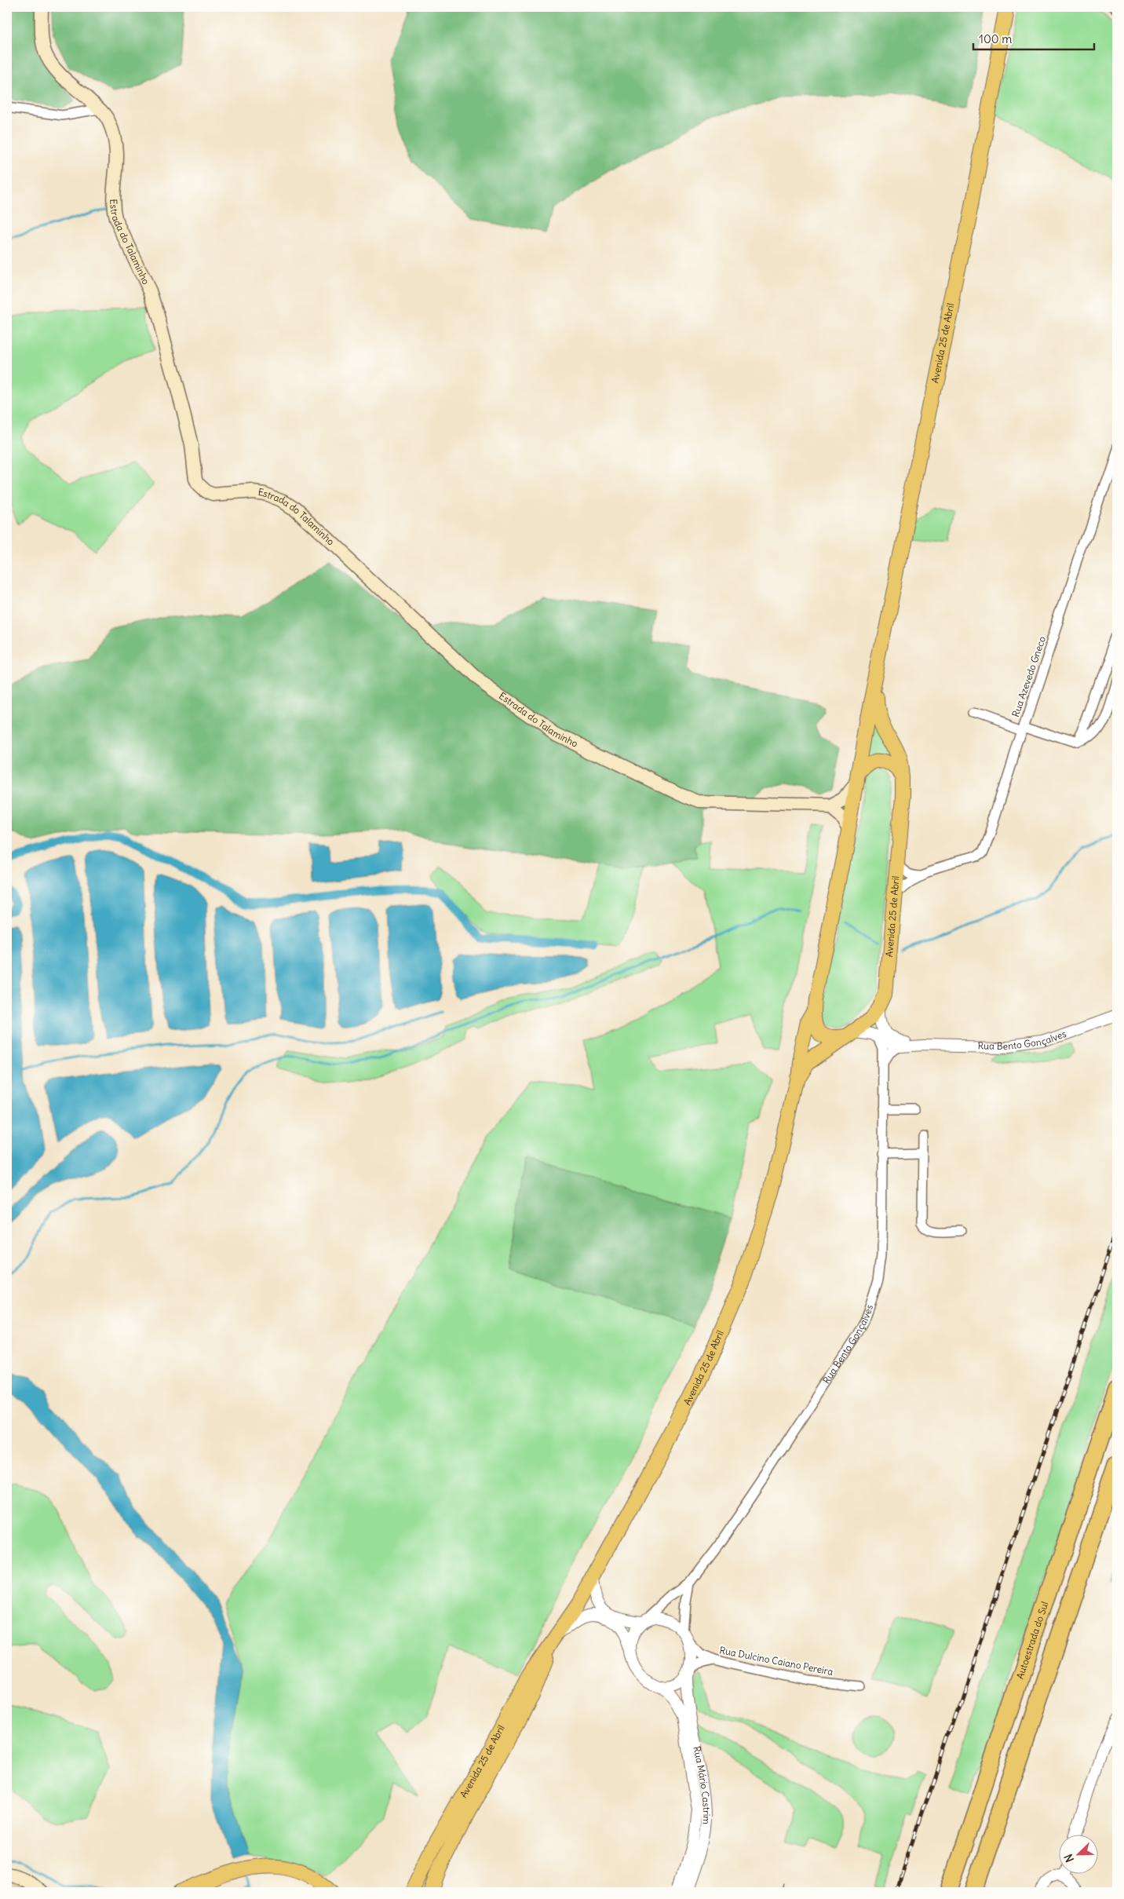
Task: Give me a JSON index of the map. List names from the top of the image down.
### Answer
{
  "streets": {
    "highway": ["Autoestrada do Sul"],
    "main road": ["Estrada do Talaminho", "Avenida 25 de Abril"],
    "street": [
      "Rua Azevedo Gneco",
      "Rua Bento Gonçalves",
      "Rua Dulcino Caiano Pereira",
      "Rua Mário Castrim"
    ]
  },
  "crossings": [
    ["Avenida 25 de Abril", "Rua Azevedo Gneco"],
    ["Rua Bento Gonçalves", "Rua Dulcino Caiano Pereira"],
    ["Rua Bento Gonçalves", "Rua Mário Castrim"],
    ["Rua Dulcino Caiano Pereira", "Rua Mário Castrim"]
  ],
  "scale_bar": "100 m",
  "north": "bottom left"
}
